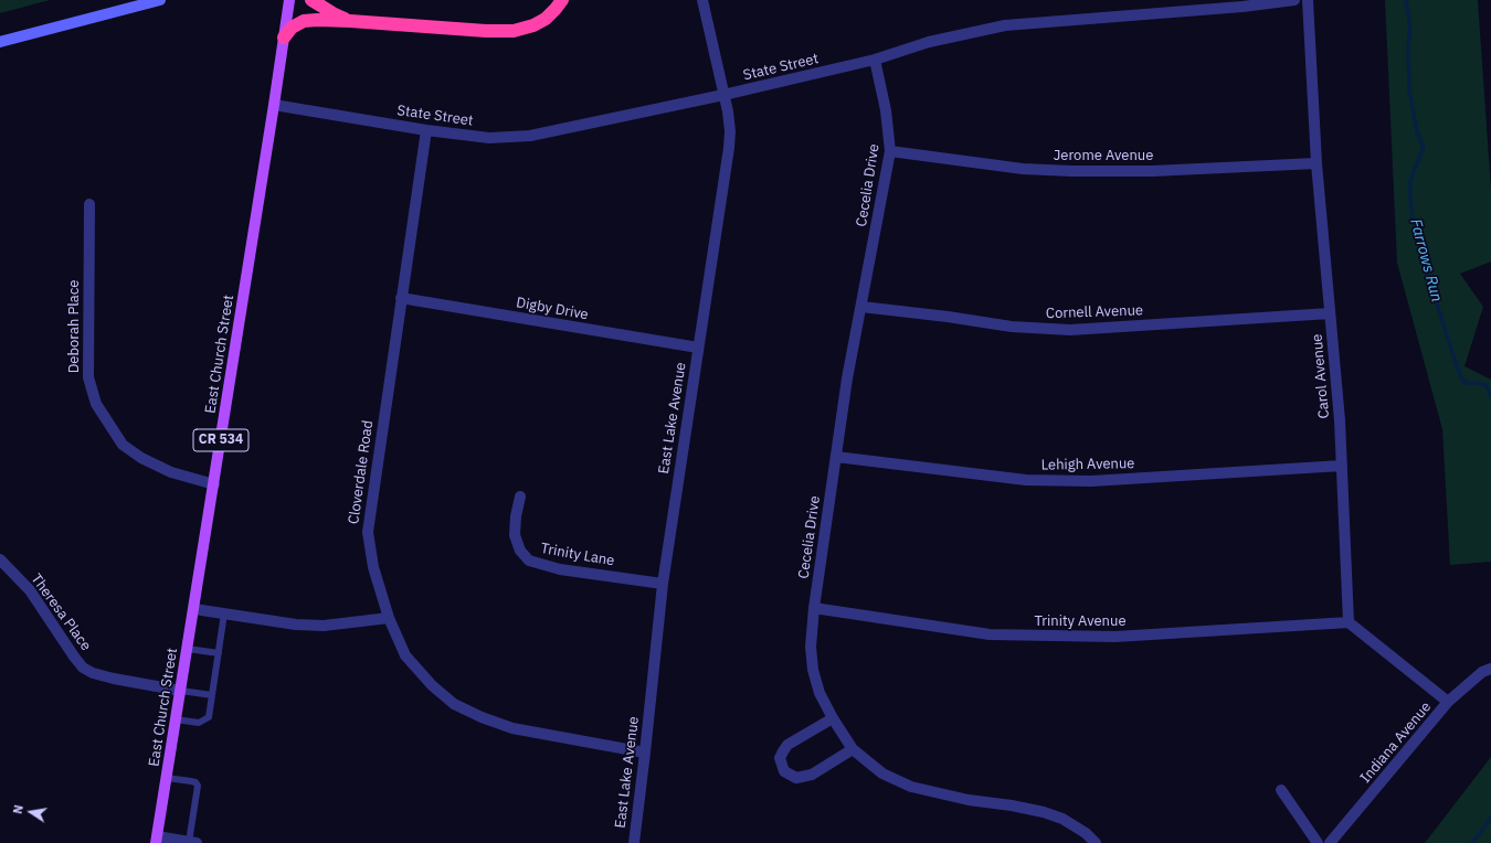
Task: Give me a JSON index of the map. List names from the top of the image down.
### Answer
{
  "streets": {
    "main road": ["East Church Street", "CR 534"],
    "street": [
      "State Street",
      "Jerome Avenue",
      "Cecelia Drive",
      "Digby Drive",
      "Cornell Avenue",
      "Deborah Place",
      "Carol Avenue",
      "East Lake Avenue",
      "Lehigh Avenue",
      "Cloverdale Road",
      "Trinity Lane",
      "Theresa Place",
      "Trinity Avenue",
      "Indiana Avenue"
    ]
  },
  "crossings": [
    ["State Street", "Cecelia Drive"],
    ["State Street", "East Church Street"],
    ["State Street", "East Lake Avenue"],
    ["State Street", "Cloverdale Road"],
    ["Jerome Avenue", "Cecelia Drive"],
    ["Jerome Avenue", "Carol Avenue"],
    ["Cecelia Drive", "Cornell Avenue"],
    ["Cecelia Drive", "Lehigh Avenue"],
    ["Cecelia Drive", "Trinity Avenue"],
    ["Digby Drive", "East Lake Avenue"],
    ["Digby Drive", "Cloverdale Road"],
    ["Cornell Avenue", "Carol Avenue"],
    ["Deborah Place", "East Church Street"],
    ["East Church Street", "Theresa Place"],
    ["Carol Avenue", "Lehigh Avenue"],
    ["Carol Avenue", "Trinity Avenue"],
    ["East Lake Avenue", "Cloverdale Road"],
    ["East Lake Avenue", "Trinity Lane"]
  ],
  "water": ["Farrows Run"],
  "north": "left"
}
